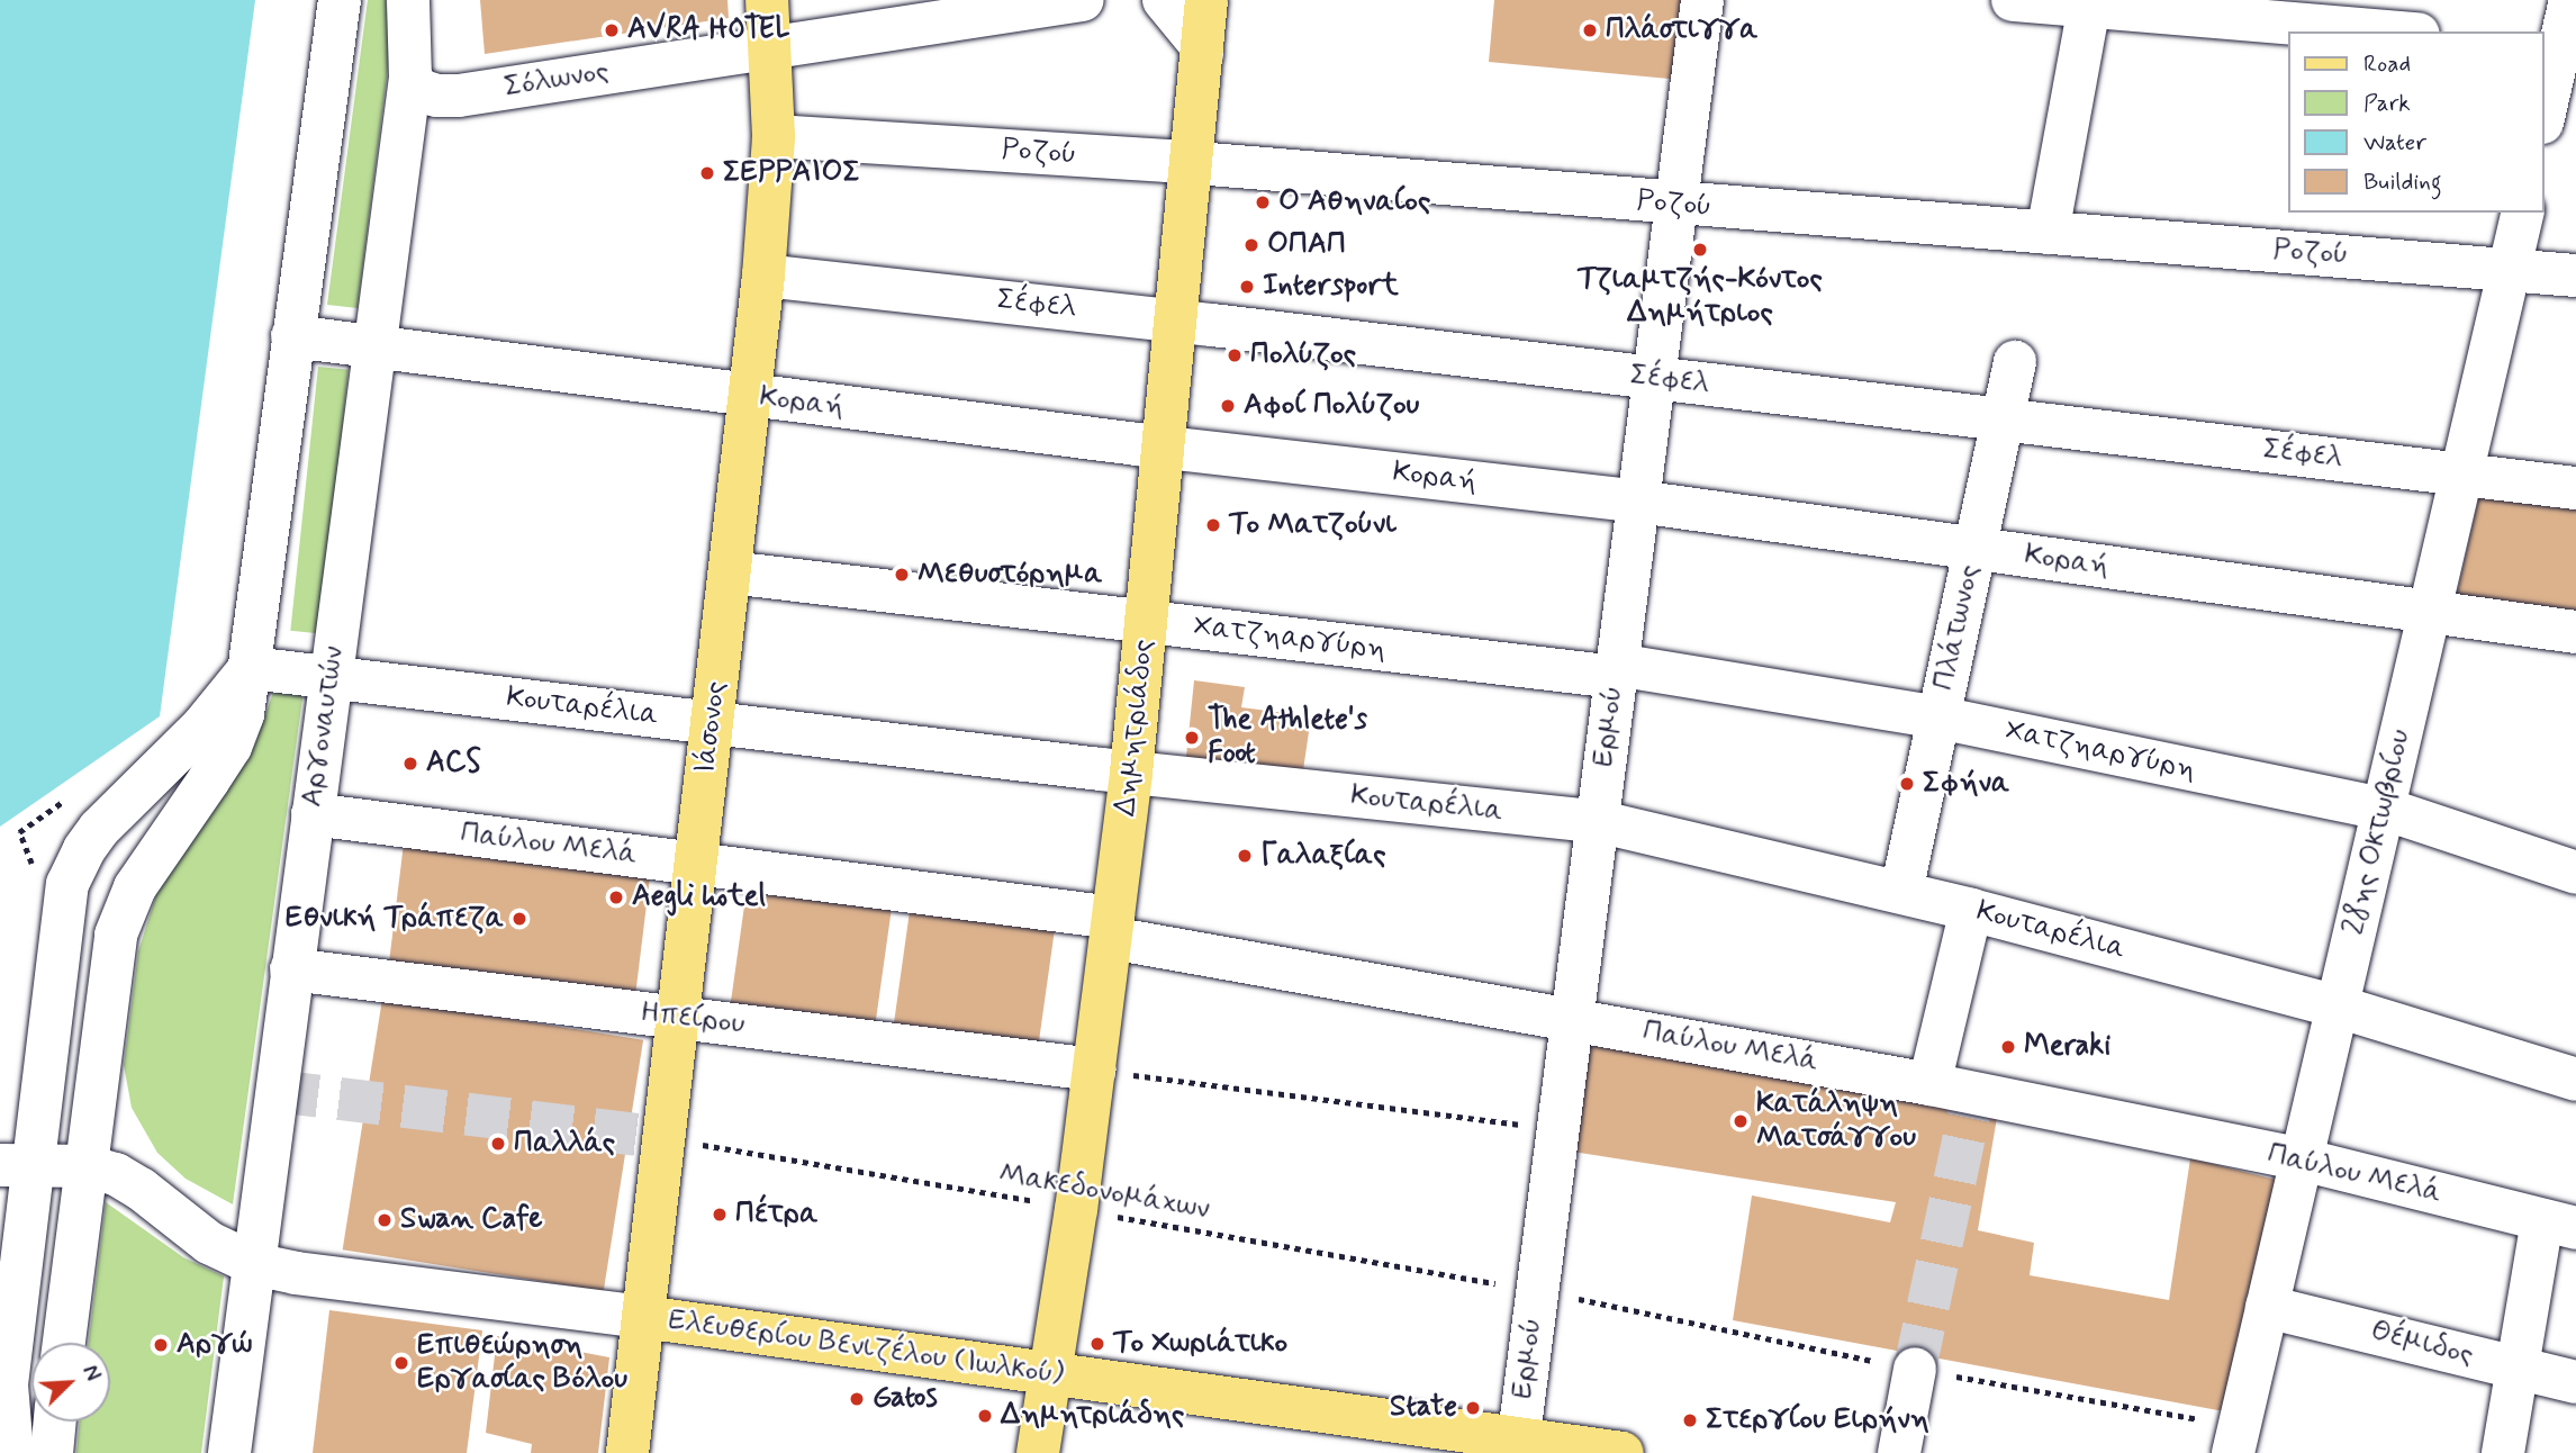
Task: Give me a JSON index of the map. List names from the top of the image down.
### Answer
{
  "streets": {
    "main road": ["Ιάσονος", "Δημητριάδος", "Ελευθερίου Βενιζέλου (Ιωλκού)"],
    "street": [
      "Σόλωνος",
      "Ροζού",
      "Σέφελ",
      "Κοραή",
      "Πλάτωνος",
      "Χατζηαργύρη",
      "Κουταρέλια",
      "Αργοναυτών",
      "Ερμού",
      "28ης Οκτωβρίου",
      "Παύλου Μελά",
      "Ηπείρου",
      "Θέμιδος"
    ],
    "path": ["Μακεδονομάχων"]
  },
  "crossings": [
    ["Σόλωνος", "Αργοναυτών"],
    ["Σόλωνος", "Ιάσονος"],
    ["Ροζού", "Ερμού"],
    ["Ροζού", "Ιάσονος"],
    ["Ροζού", "Δημητριάδος"],
    ["Ροζού", "28ης Οκτωβρίου"],
    ["Σέφελ", "Πλάτωνος"],
    ["Σέφελ", "Ερμού"],
    ["Σέφελ", "Ιάσονος"],
    ["Σέφελ", "Δημητριάδος"],
    ["Σέφελ", "28ης Οκτωβρίου"],
    ["Κοραή", "Πλάτωνος"],
    ["Κοραή", "Αργοναυτών"],
    ["Κοραή", "Ερμού"],
    ["Κοραή", "Ιάσονος"],
    ["Κοραή", "Δημητριάδος"],
    ["Κοραή", "28ης Οκτωβρίου"],
    ["Πλάτωνος", "Χατζηαργύρη"],
    ["Πλάτωνος", "Κουταρέλια"],
    ["Χατζηαργύρη", "Ερμού"],
    ["Χατζηαργύρη", "Ιάσονος"],
    ["Χατζηαργύρη", "Δημητριάδος"],
    ["Χατζηαργύρη", "28ης Οκτωβρίου"],
    ["Κουταρέλια", "Αργοναυτών"],
    ["Κουταρέλια", "Ερμού"],
    ["Κουταρέλια", "Ιάσονος"],
    ["Κουταρέλια", "Δημητριάδος"],
    ["Κουταρέλια", "28ης Οκτωβρίου"],
    ["Αργοναυτών", "Παύλου Μελά"],
    ["Αργοναυτών", "Ηπείρου"],
    ["Αργοναυτών", "Ελευθερίου Βενιζέλου (Ιωλκού)"],
    ["Ερμού", "Παύλου Μελά"],
    ["Ερμού", "Μακεδονομάχων"],
    ["Ερμού", "Ελευθερίου Βενιζέλου (Ιωλκού)"],
    ["Ιάσονος", "Παύλου Μελά"],
    ["Ιάσονος", "Ηπείρου"],
    ["Ιάσονος", "Μακεδονομάχων"],
    ["Ιάσονος", "Ελευθερίου Βενιζέλου (Ιωλκού)"],
    ["Δημητριάδος", "Παύλου Μελά"],
    ["Δημητριάδος", "Ηπείρου"],
    ["Δημητριάδος", "Μακεδονομάχων"],
    ["Δημητριάδος", "Ελευθερίου Βενιζέλου (Ιωλκού)"],
    ["28ης Οκτωβρίου", "Παύλου Μελά"],
    ["28ης Οκτωβρίου", "Θέμιδος"]
  ],
  "places": [
    "AVRA HOTEL",
    "Πλάστιγγα",
    "ΣΕΡΡΑΙΟΣ",
    "Ο Αθηναίος",
    "ΟΠΑΠ",
    "Τζιαμτζής-Κόντος Δημήτριος",
    "Intersport",
    "Πολύζος",
    "Αφοί Πολύζου",
    "Το Ματζούνι",
    "Μεθυστόρημα",
    "The Athlete's Foot",
    "ACS",
    "Σφήνα",
    "Γαλαξίας",
    "Aegli hotel",
    "Εθνική Τράπεζα",
    "Meraki",
    "Κατάληψη Ματσάγγου",
    "Παλλάς",
    "Πέτρα",
    "Swan Cafe",
    "Το Χωριάτικο",
    "Αργώ",
    "Επιθεώρηση Εργασίας Βόλου",
    "Gatos",
    "State",
    "Δημητριάδης",
    "Στεργίου Ειρήνη"
  ],
  "legend": [
    "Road",
    "Park",
    "Water",
    "Building"
  ],
  "north": "top right"
}
